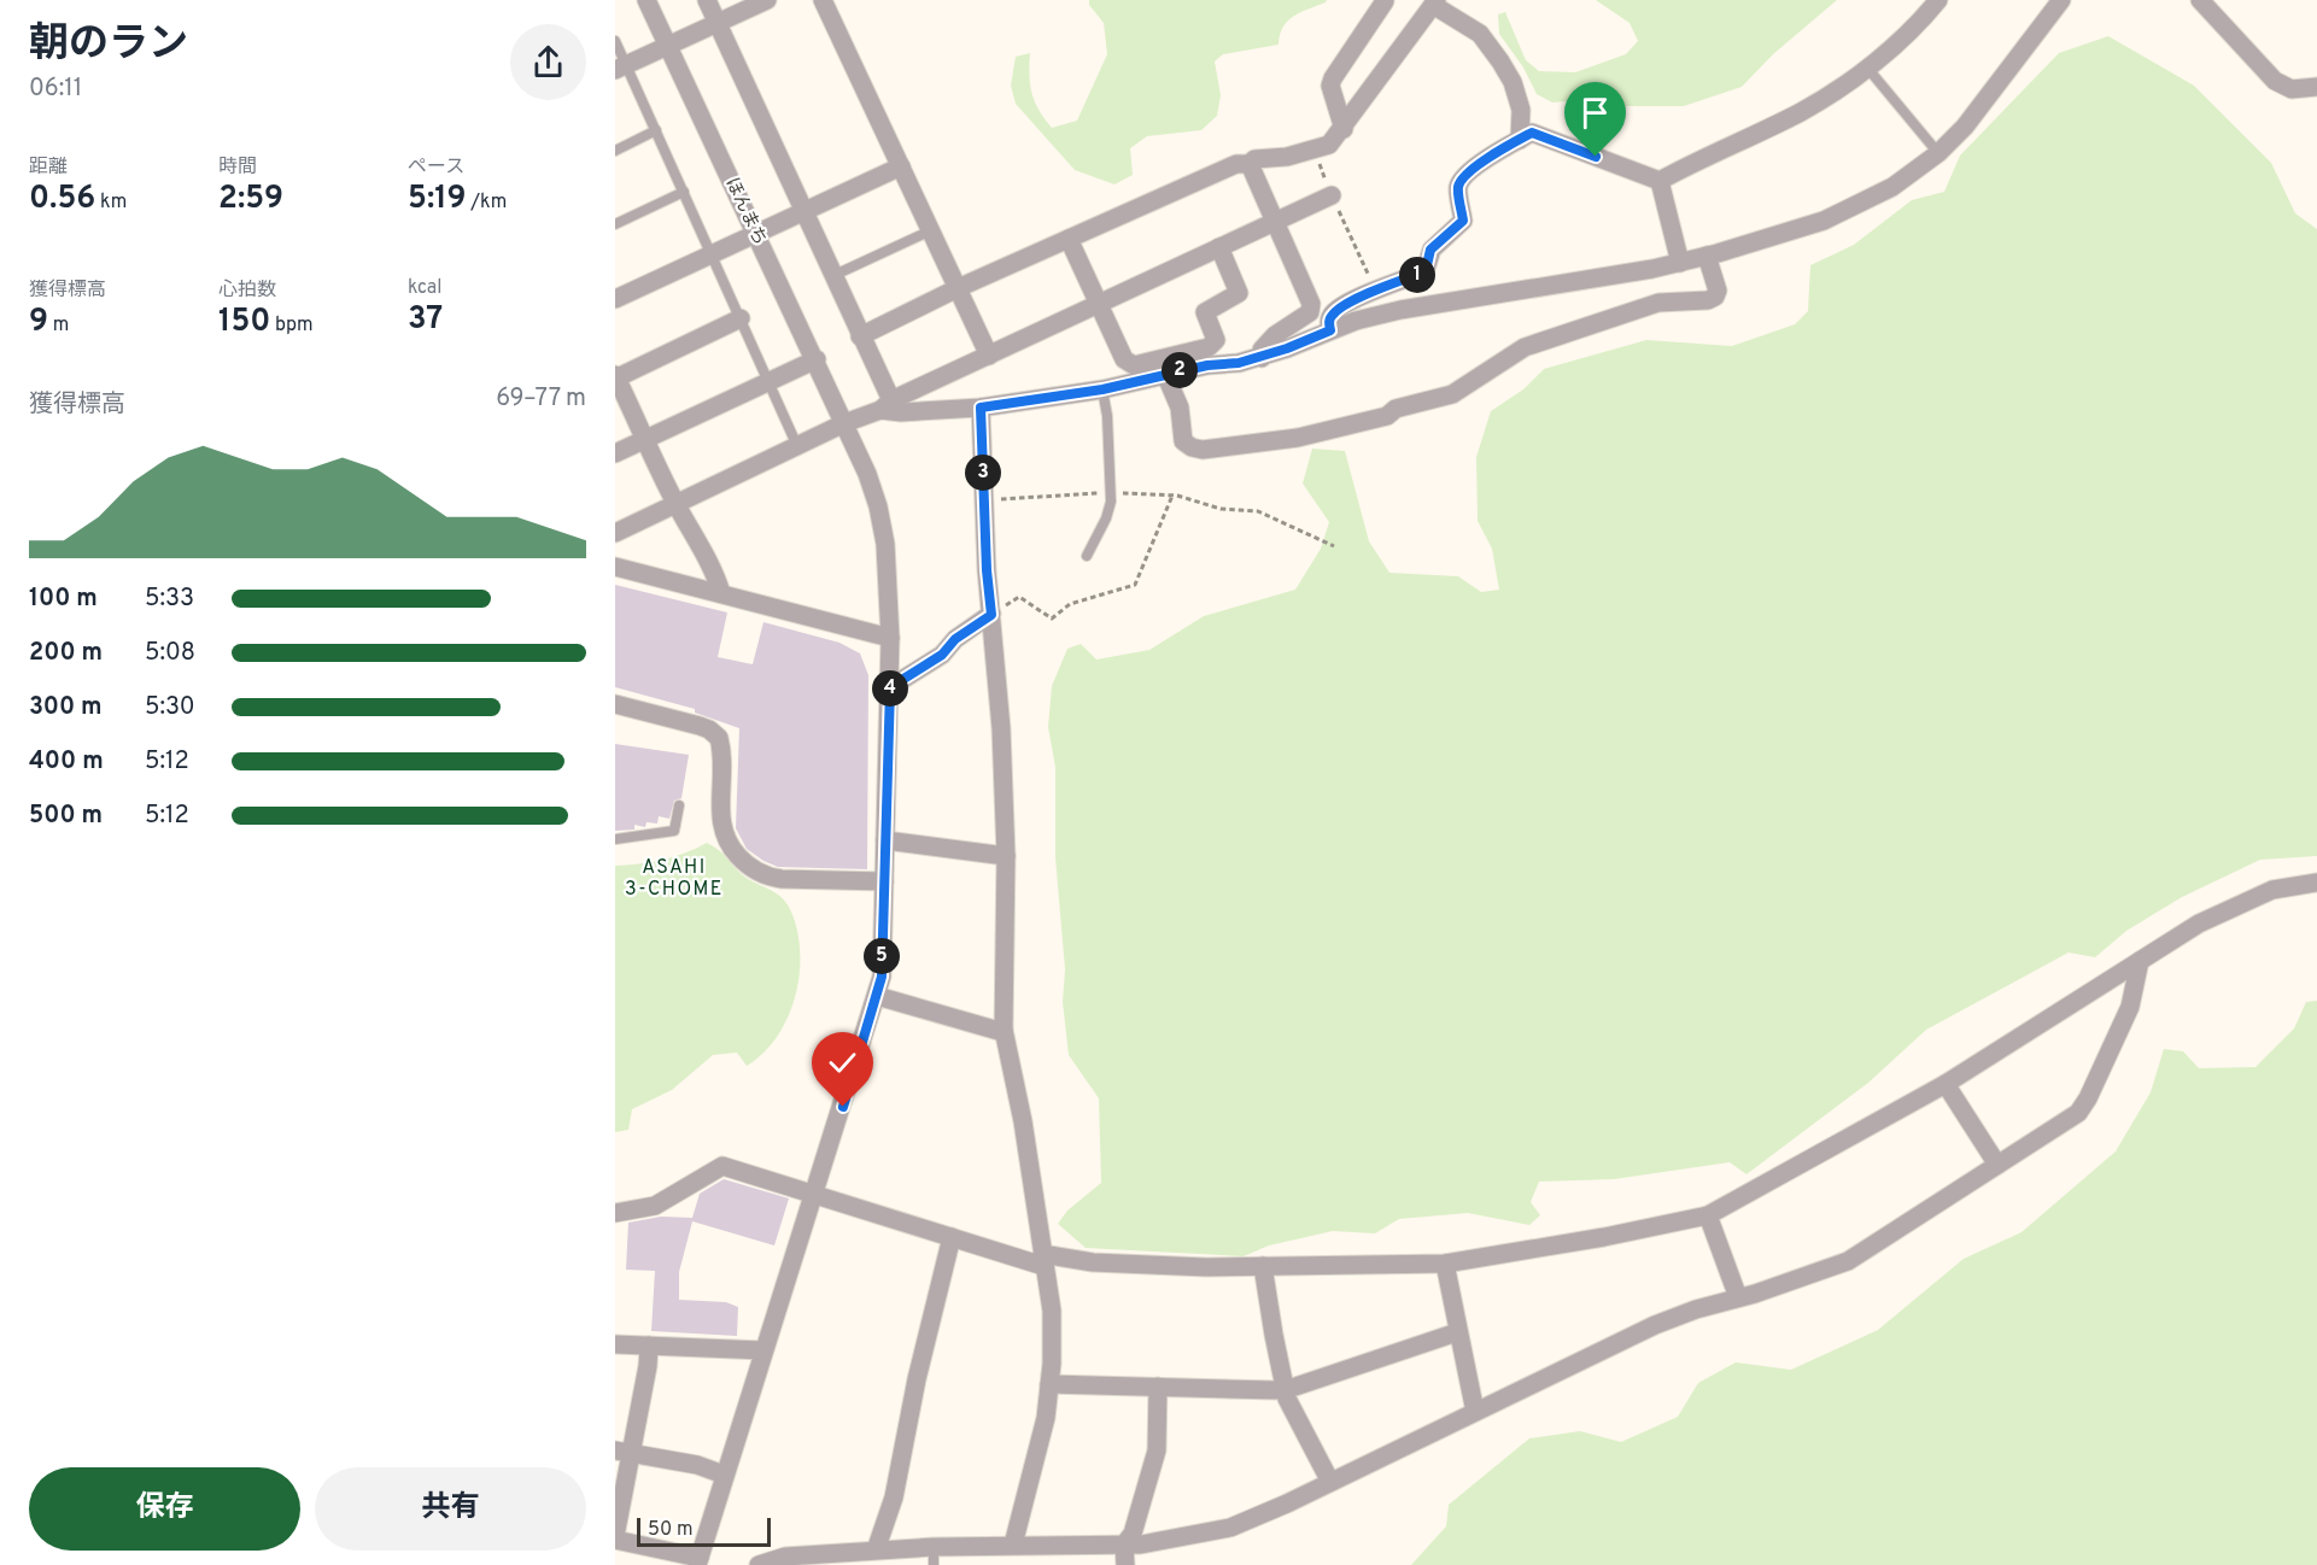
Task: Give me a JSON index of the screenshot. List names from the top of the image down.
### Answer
{
  "streets": {
    "street": ["ほんまち"]
  },
  "districts": ["ASAHI 3-CHOME"],
  "scale_bar": "50 m",
  "page": {
    "heading": ["朝のラン", "06:11"],
    "stats": [
      ["距離", "0.56 km"],
      ["時間", "2:59"],
      ["ペース", "5:19 /km"],
      ["獲得標高", "9 m"],
      ["心拍数", "150 bpm"],
      ["kcal", "37"]
    ],
    "pins": [
      "1",
      "2",
      "3",
      "4",
      "5"
    ],
    "chart": ["獲得標高", "69–77 m"],
    "list": [
      {
        "name": "100 m",
        "note": "5:33"
      },
      {
        "name": "200 m",
        "note": "5:08"
      },
      {
        "name": "300 m",
        "note": "5:30"
      },
      {
        "name": "400 m",
        "note": "5:12"
      },
      {
        "name": "500 m",
        "note": "5:12"
      }
    ],
    "buttons": ["保存", "共有"],
    "scale": "50 m"
  }
}
